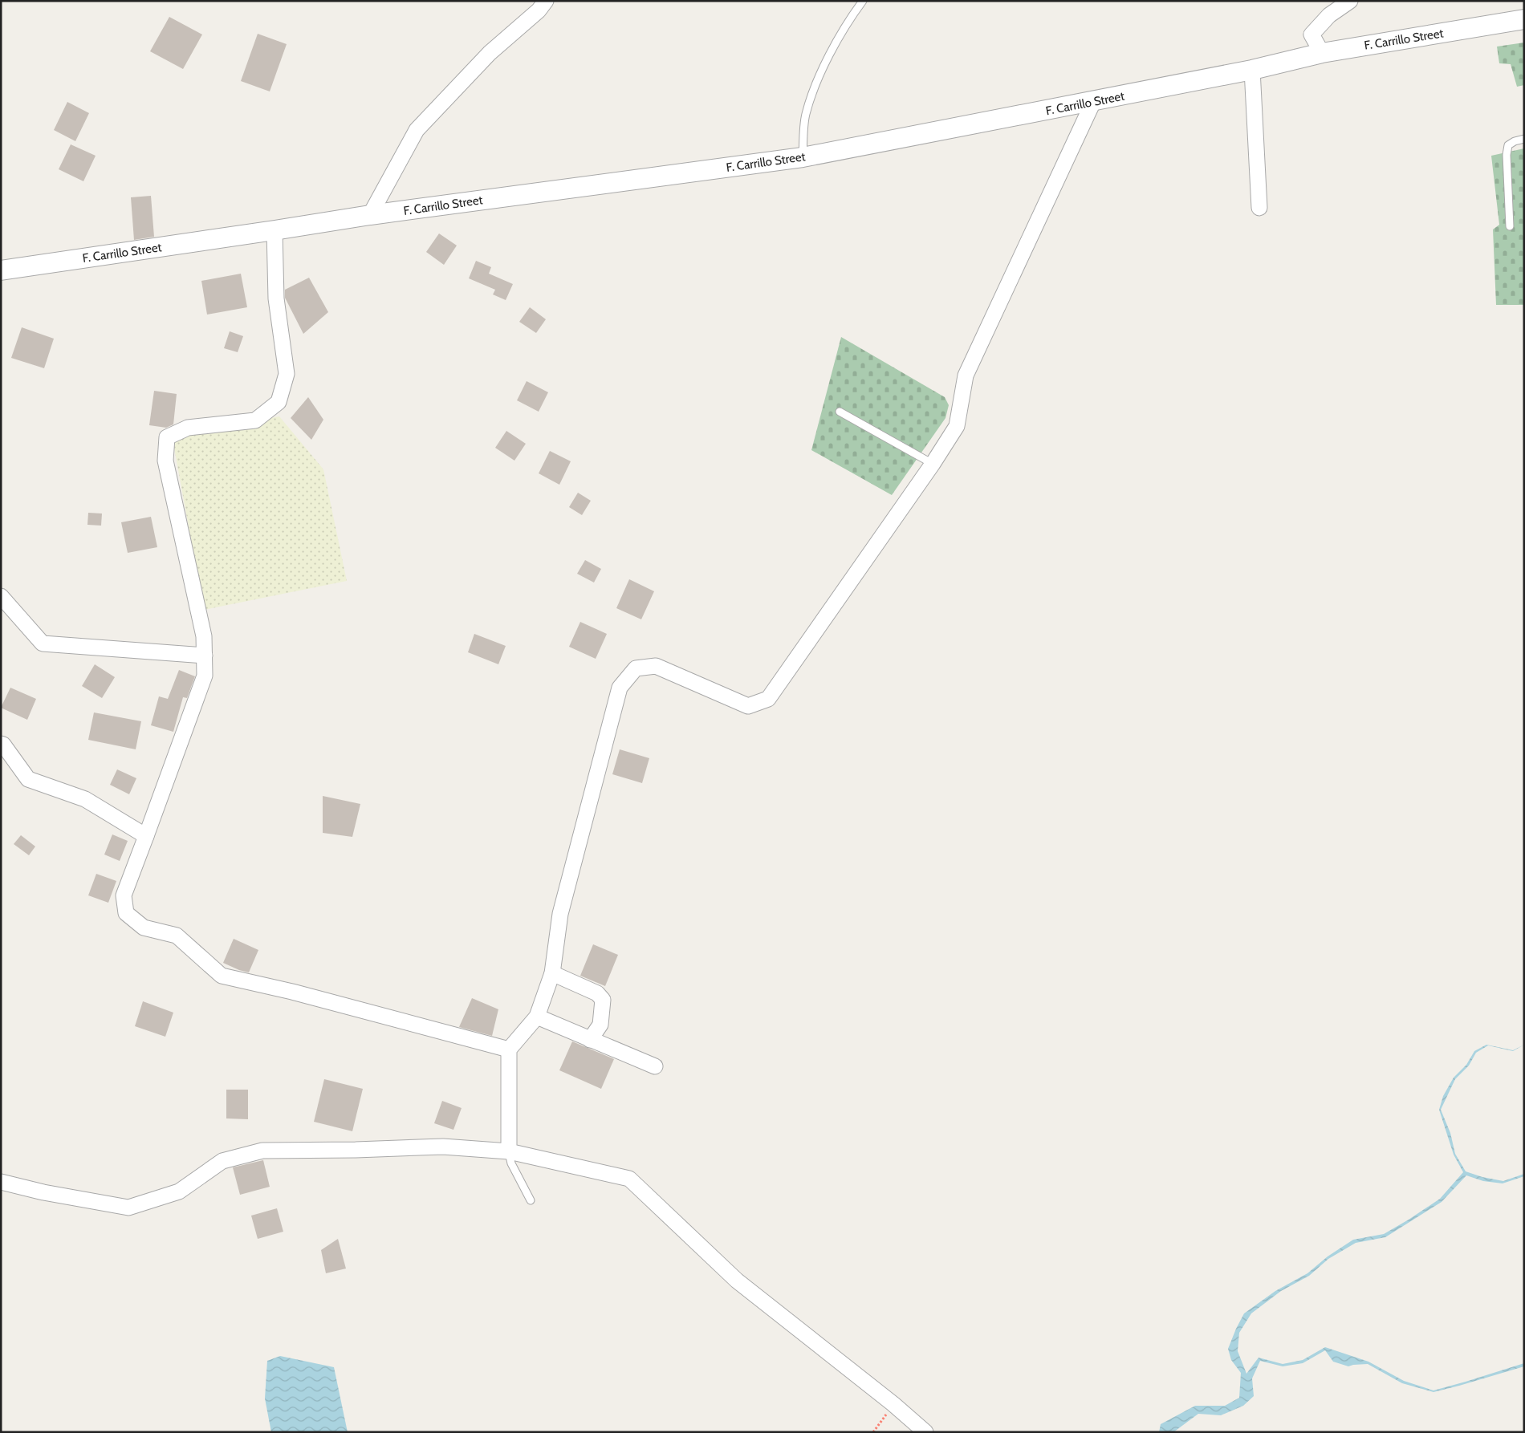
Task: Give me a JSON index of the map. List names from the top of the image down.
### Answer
{
  "streets": {
    "street": ["F. Carrillo Street"]
  }
}
